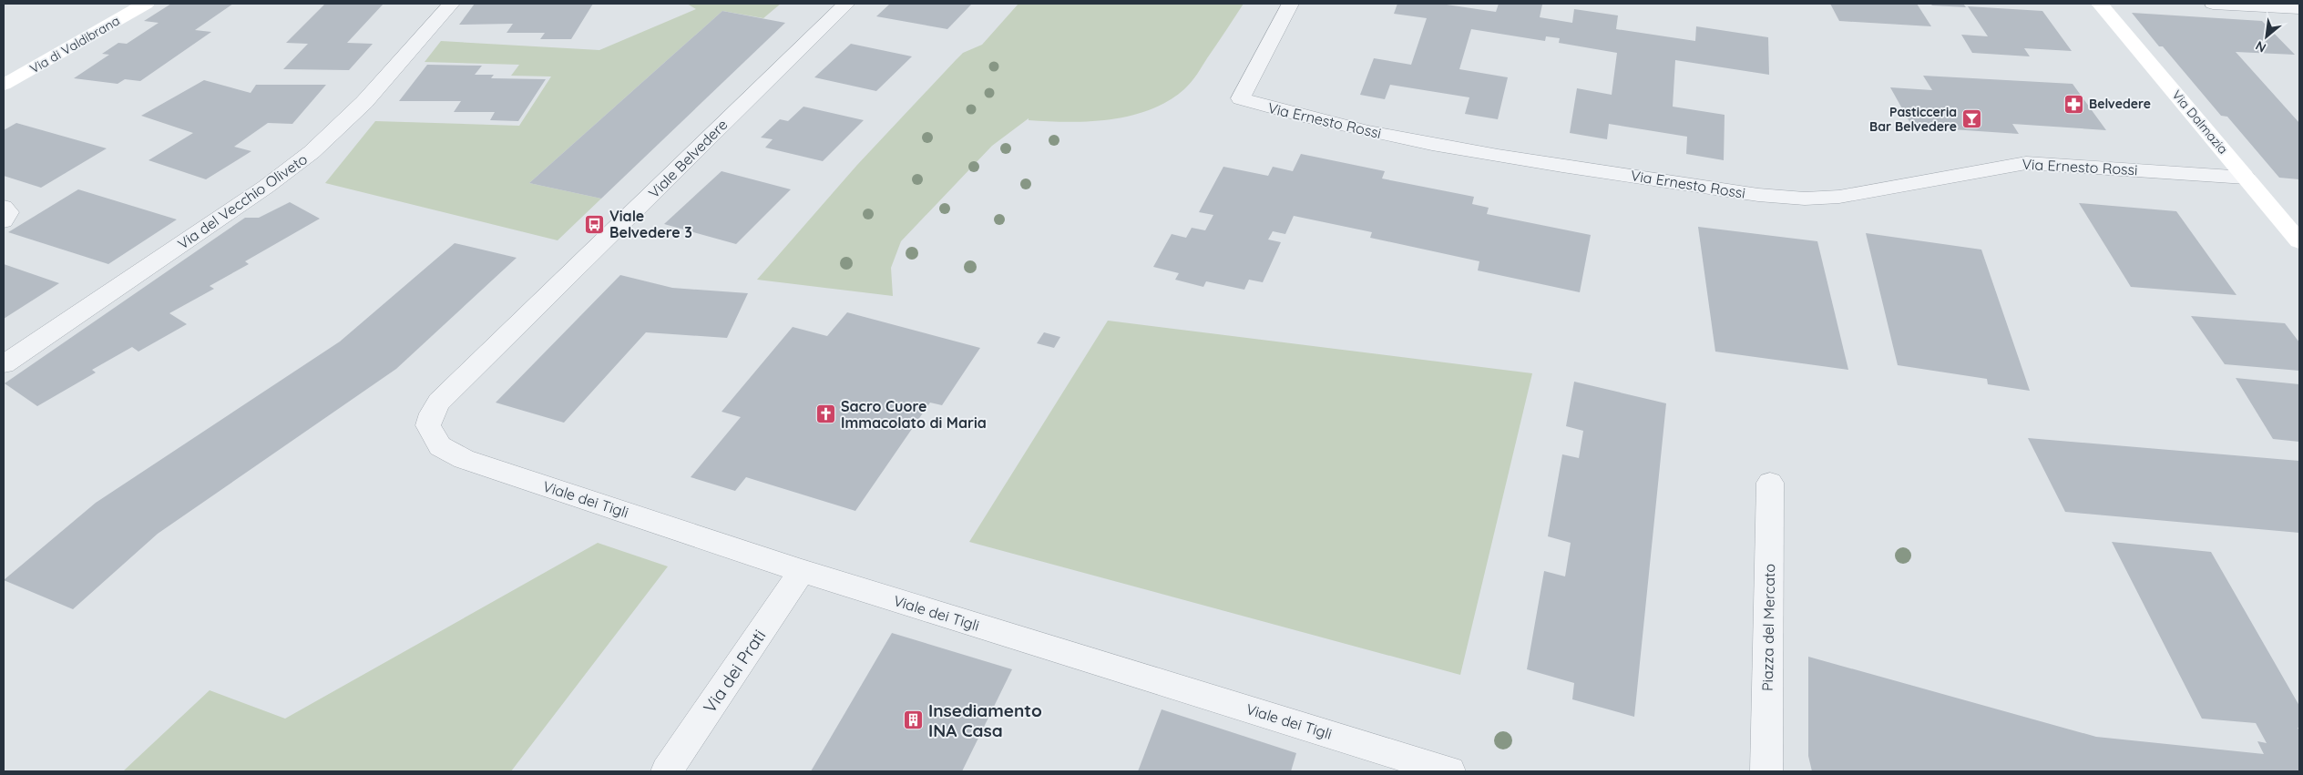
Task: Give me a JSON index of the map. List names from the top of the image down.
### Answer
{
  "streets": {
    "street": [
      "Via di Valdibrana",
      "Via Ernesto Rossi",
      "Via Dalmazia",
      "Viale Belvedere",
      "Via del Vecchio Oliveto",
      "Viale dei Tigli",
      "Piazza del Mercato",
      "Via dei Prati"
    ]
  },
  "crossings": [
    ["Via Ernesto Rossi", "Via Dalmazia"],
    ["Viale Belvedere", "Viale dei Tigli"],
    ["Viale dei Tigli", "Via dei Prati"]
  ],
  "places": {
    "pharmacy": ["Belvedere"],
    "bar": ["Pasticceria Bar Belvedere"],
    "bus stop": ["Viale Belvedere 3"],
    "church": ["Sacro Cuore Immacolato di Maria"],
    "building": ["Insediamento INA Casa"]
  },
  "north": "bottom left"
}
